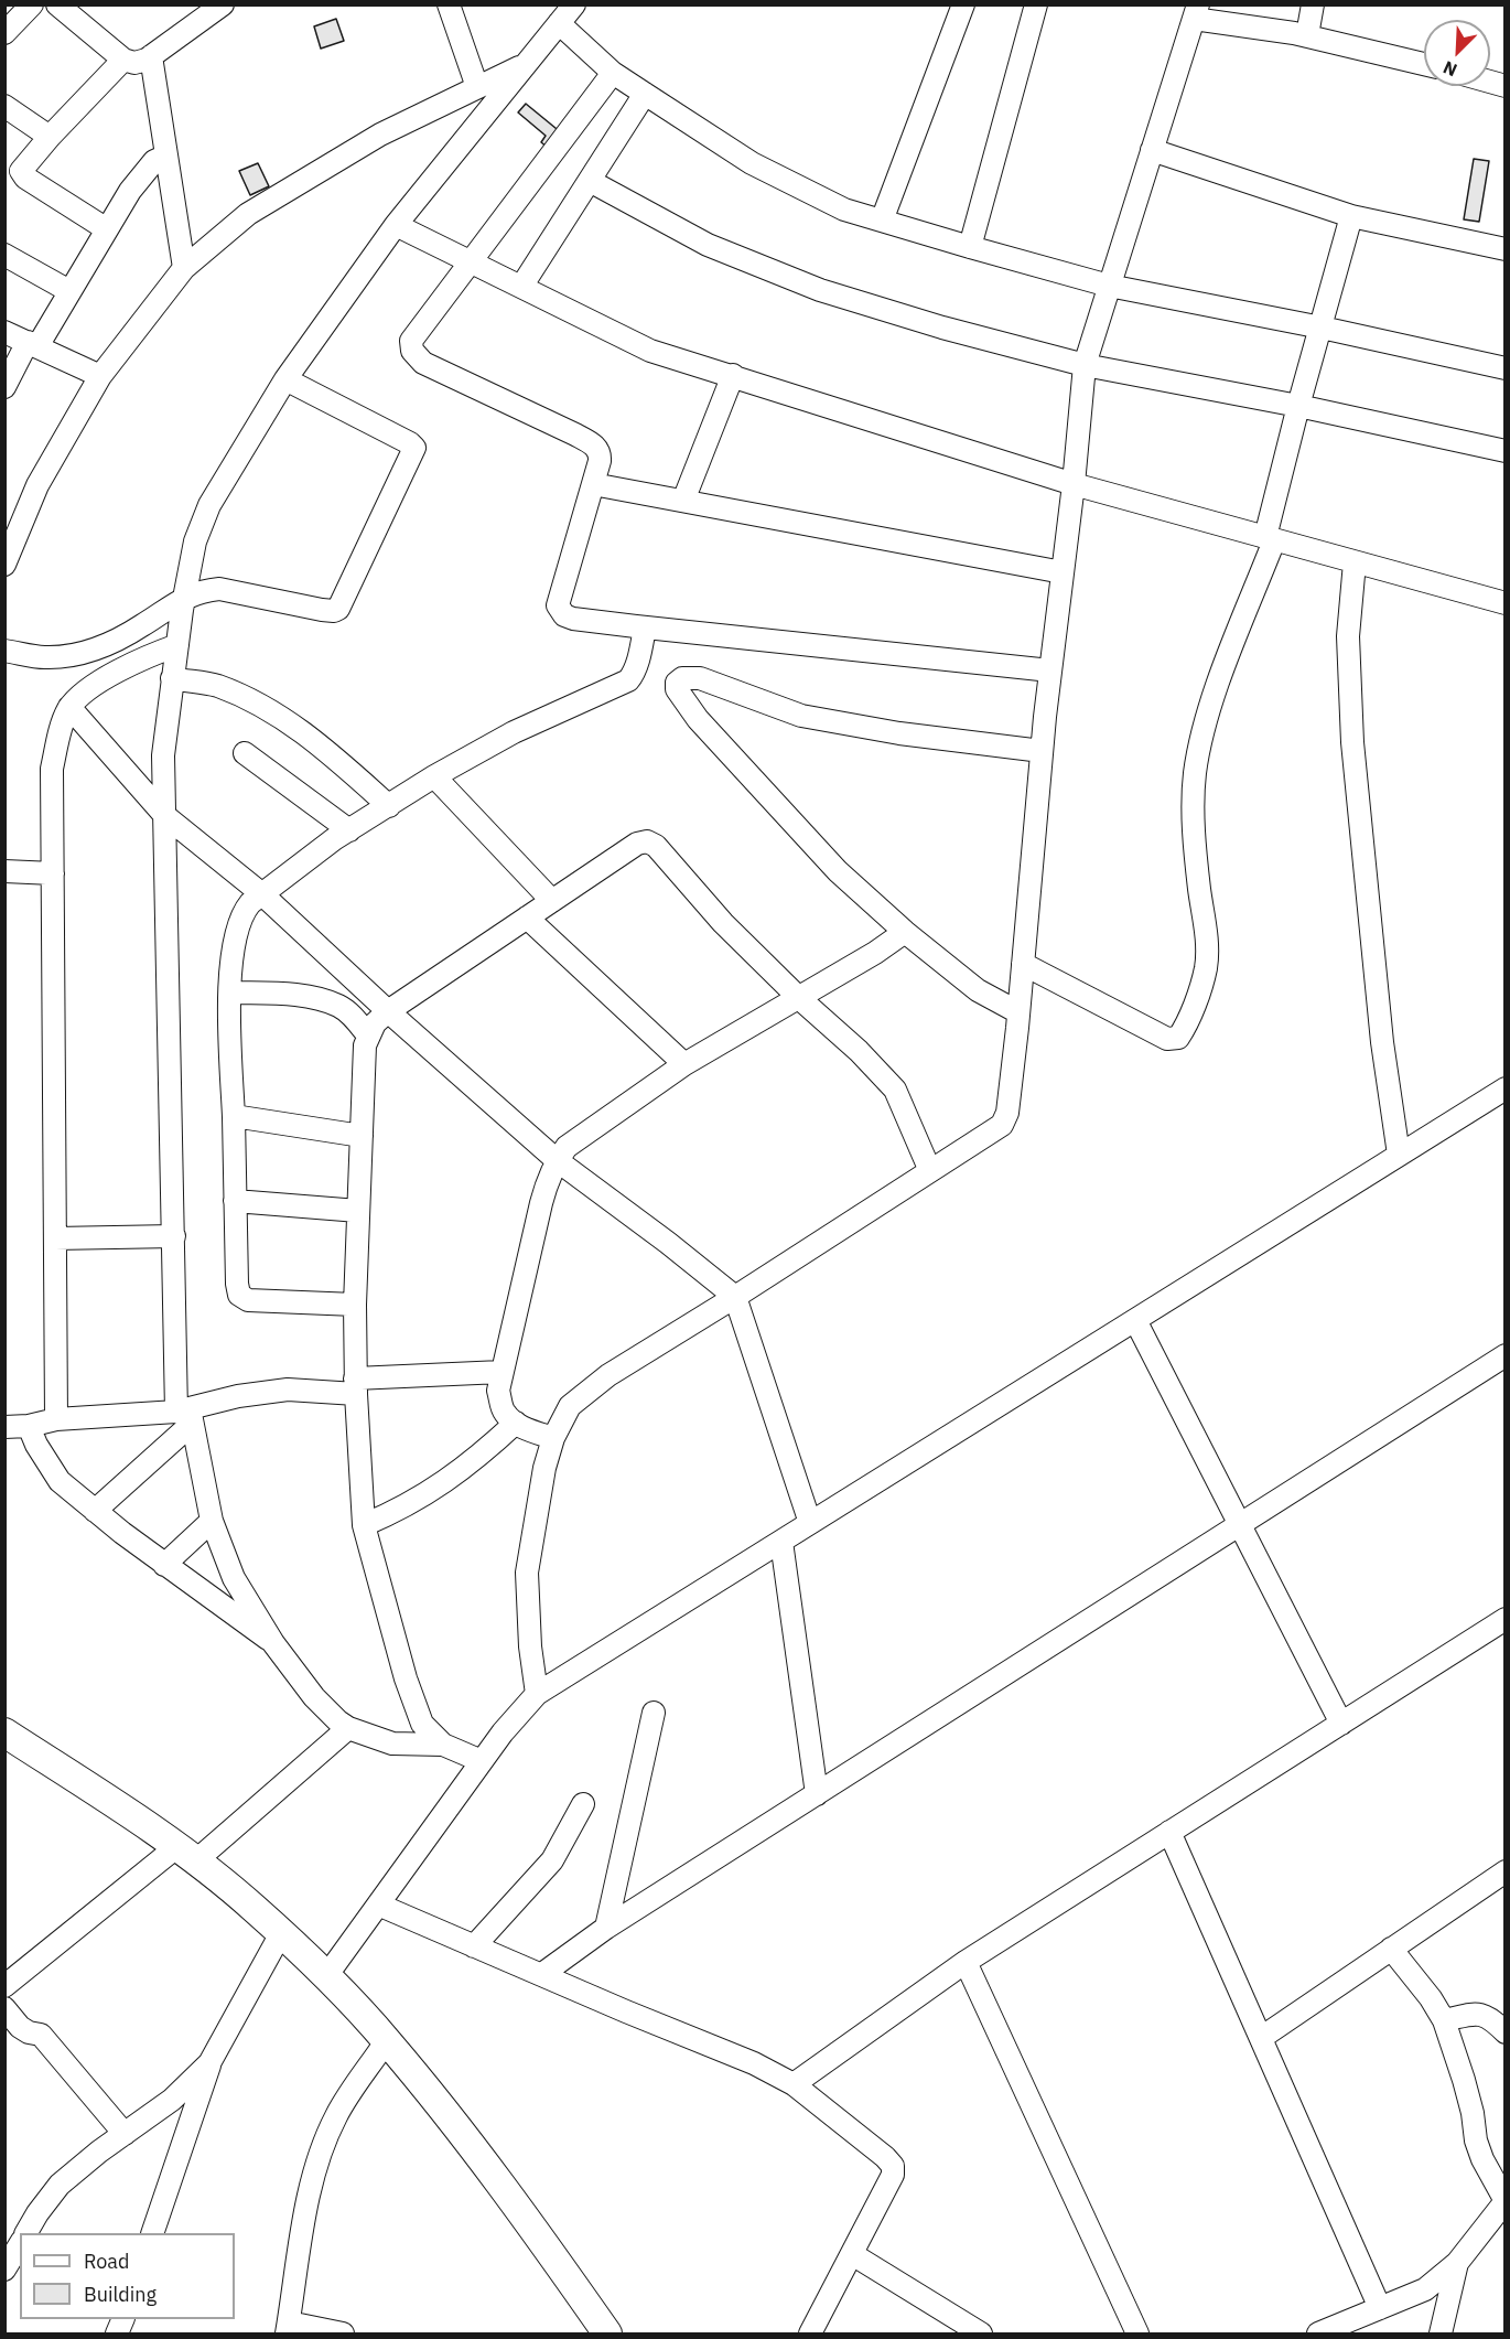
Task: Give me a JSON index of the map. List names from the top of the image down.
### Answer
{
  "legend": ["Road", "Building"],
  "north": "bottom left"
}
